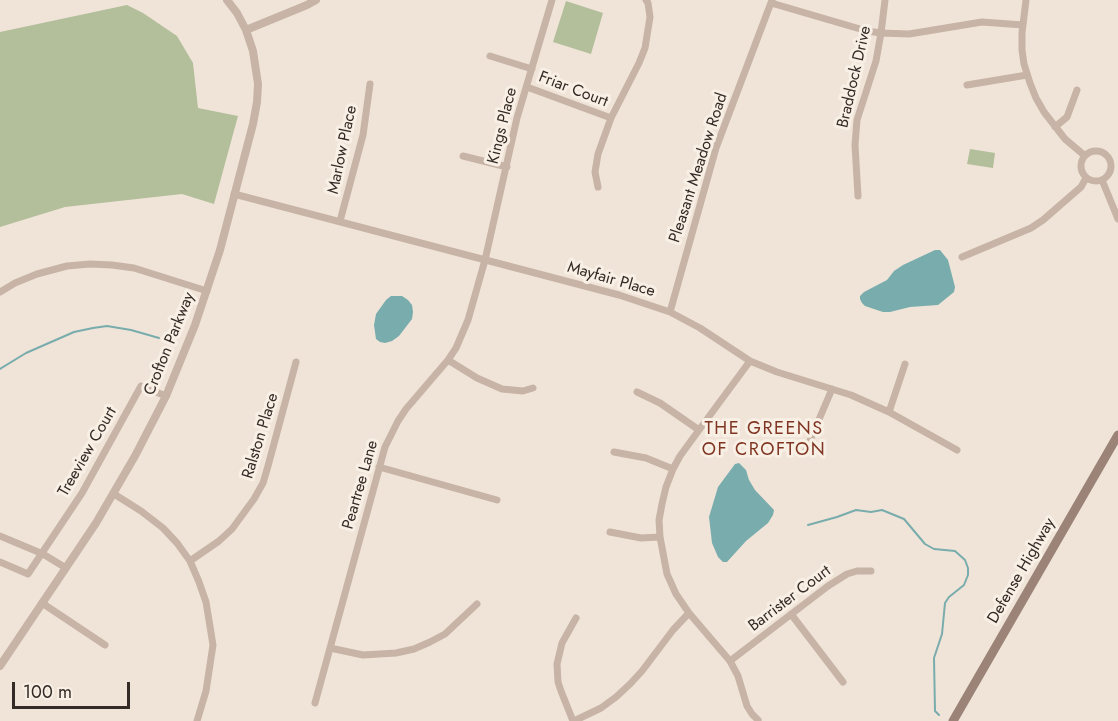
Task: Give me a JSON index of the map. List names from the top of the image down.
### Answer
{
  "streets": {
    "main road": ["Defense Highway"],
    "street": [
      "Braddock Drive",
      "Friar Court",
      "Kings Place",
      "Marlow Place",
      "Pleasant Meadow Road",
      "Mayfair Place",
      "Crofton Parkway",
      "Ralston Place",
      "Treeview Court",
      "Peartree Lane",
      "Barrister Court"
    ]
  },
  "crossings": [
    ["Friar Court", "Kings Place"],
    ["Kings Place", "Mayfair Place"],
    ["Kings Place", "Peartree Lane"],
    ["Marlow Place", "Mayfair Place"],
    ["Pleasant Meadow Road", "Mayfair Place"],
    ["Mayfair Place", "Crofton Parkway"],
    ["Mayfair Place", "Peartree Lane"],
    ["Crofton Parkway", "Treeview Court"]
  ],
  "districts": ["THE GREENS OF CROFTON"],
  "scale_bar": "100 m"
}
